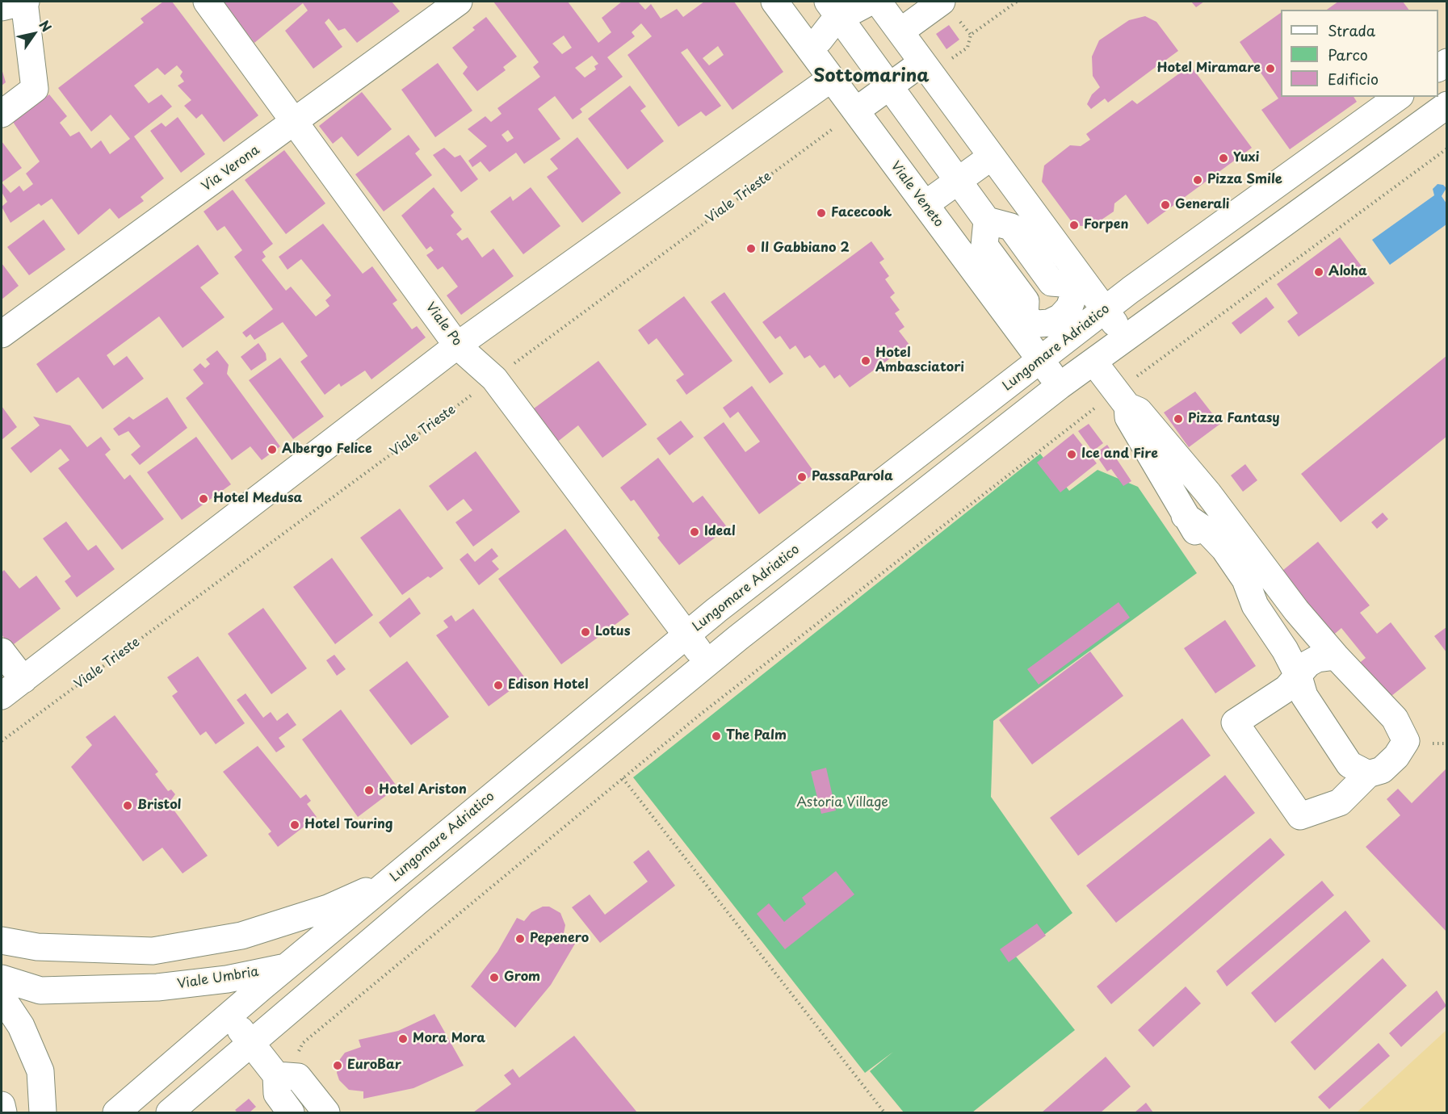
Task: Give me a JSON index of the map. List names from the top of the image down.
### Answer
{
  "streets": {
    "street": [
      "Via Verona",
      "Viale Veneto",
      "Viale Po",
      "Lungomare Adriatico",
      "Viale Umbria"
    ],
    "path": ["Viale Trieste"]
  },
  "crossings": [
    ["Via Verona", "Viale Po"],
    ["Viale Veneto", "Lungomare Adriatico"],
    ["Viale Trieste", "Viale Po"],
    ["Viale Po", "Lungomare Adriatico"],
    ["Lungomare Adriatico", "Viale Umbria"]
  ],
  "districts": ["Sottomarina"],
  "parks": ["Astoria Village"],
  "places": [
    "Hotel Miramare",
    "Yuxi",
    "Pizza Smile",
    "Generali",
    "Facecook",
    "Forpen",
    "Il Gabbiano 2",
    "Aloha",
    "Hotel Ambasciatori",
    "Pizza Fantasy",
    "Albergo Felice",
    "Ice and Fire",
    "PassaParola",
    "Hotel Medusa",
    "Ideal",
    "Lotus",
    "Edison Hotel",
    "The Palm",
    "Hotel Ariston",
    "Bristol",
    "Hotel Touring",
    "Pepenero",
    "Grom",
    "Mora Mora",
    "EuroBar"
  ],
  "legend": ["Strada", "Parco", "Edificio"],
  "north": "top right"
}
